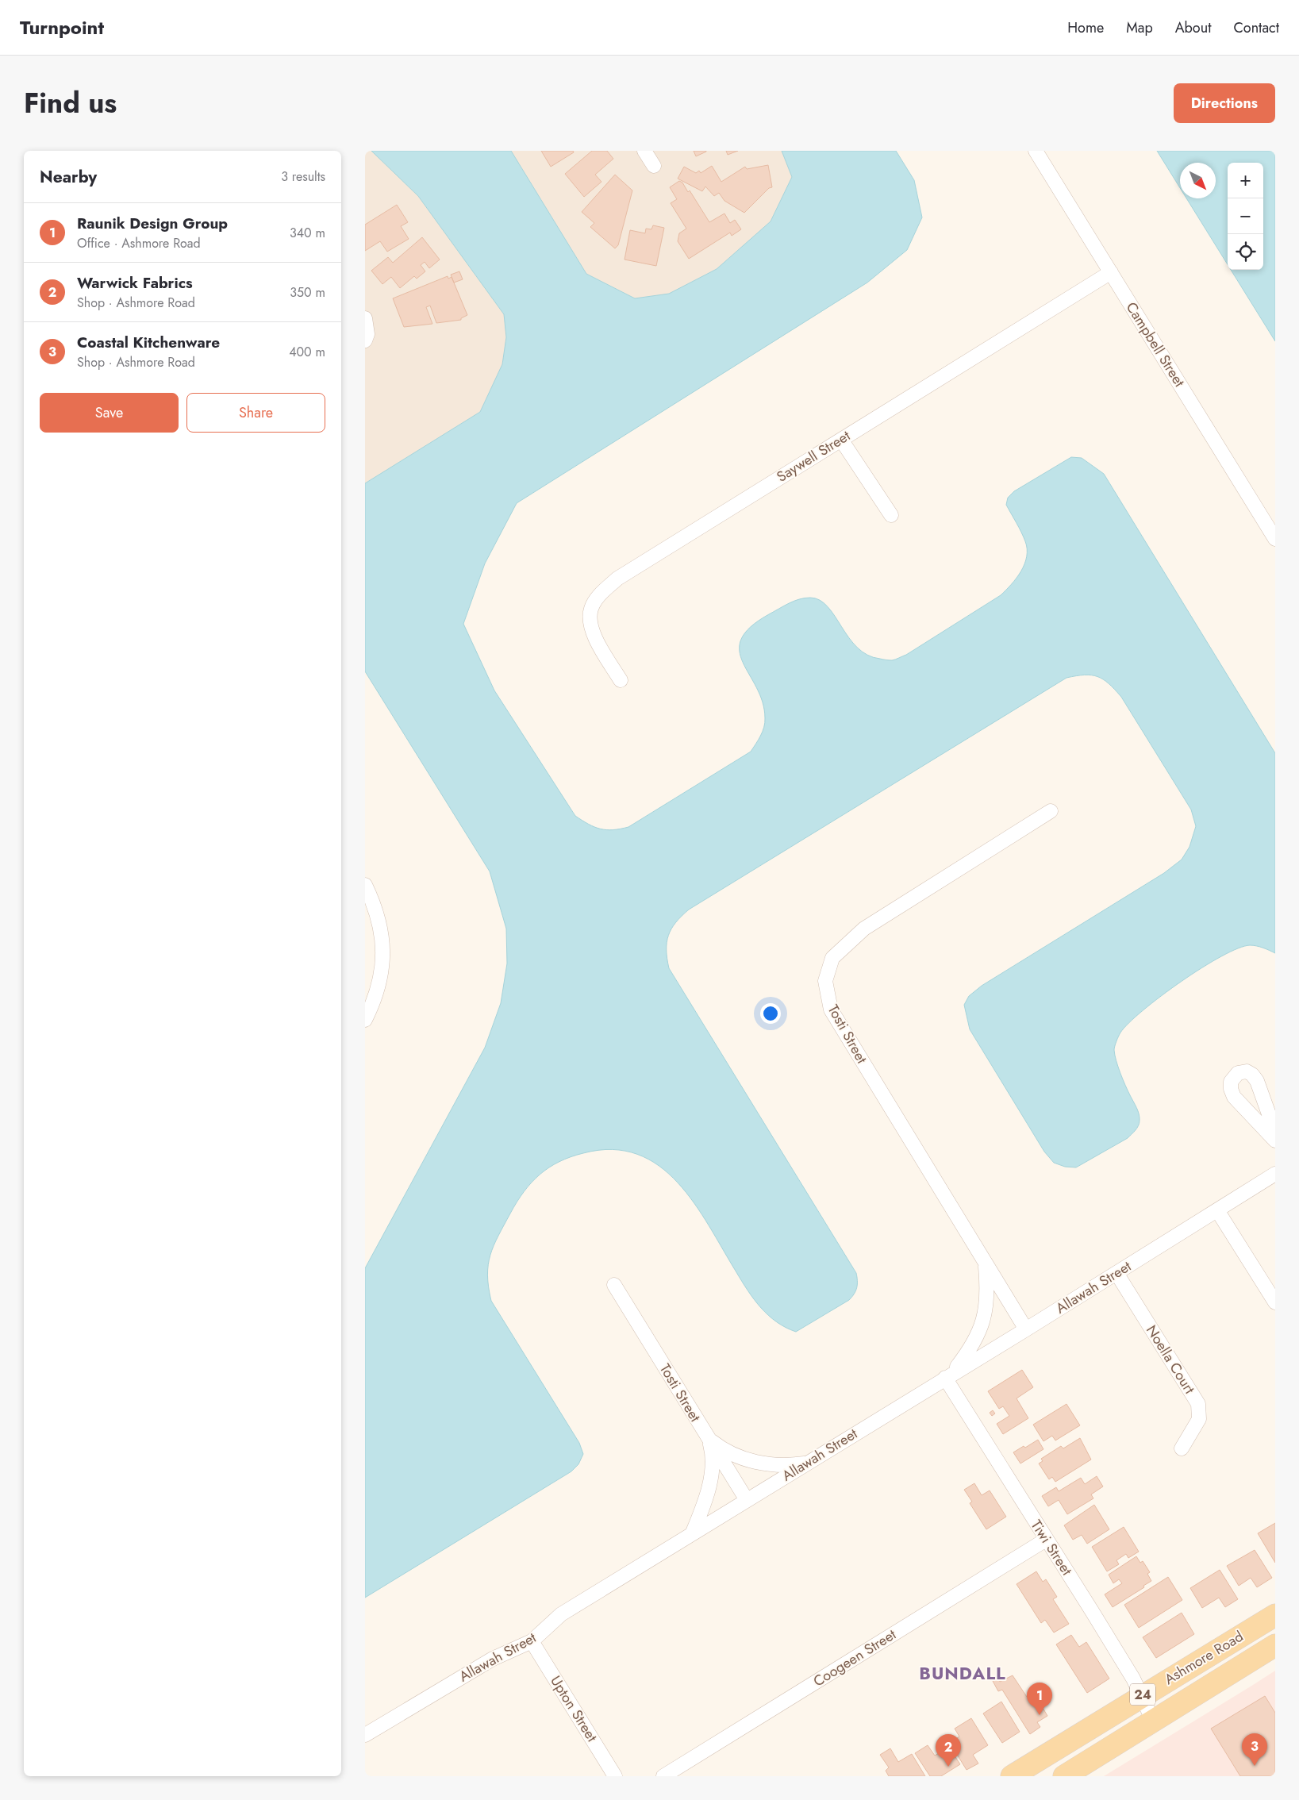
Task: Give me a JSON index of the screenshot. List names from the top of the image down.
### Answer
{
  "streets": {
    "main road": ["Ashmore Road", "24"],
    "street": [
      "Campbell Street",
      "Saywell Street",
      "Tosti Street",
      "Allawah Street",
      "Noella Court",
      "Tiwi Street",
      "Coogeen Street",
      "Upton Street"
    ]
  },
  "crossings": [
    ["Campbell Street", "Saywell Street"],
    ["Tosti Street", "Allawah Street"],
    ["Allawah Street", "Noella Court"],
    ["Allawah Street", "Tiwi Street"],
    ["Allawah Street", "Upton Street"],
    ["Tiwi Street", "Coogeen Street"],
    ["Tiwi Street", "Ashmore Road"]
  ],
  "districts": ["BUNDALL"],
  "north": "bottom right",
  "page": {
    "header": "Turnpoint",
    "nav": [
      "Home",
      "Map",
      "About",
      "Contact"
    ],
    "title": "Find us",
    "buttons": [
      "Directions",
      ["Save", "Share"]
    ],
    "heading": ["Nearby", "3 results"],
    "map_buttons": ["+", "−"],
    "list": [
      {
        "mark": "1",
        "name": "Raunik Design Group",
        "note": "Office · Ashmore Road",
        "value": "340 m"
      },
      {
        "mark": "2",
        "name": "Warwick Fabrics",
        "note": "Shop · Ashmore Road",
        "value": "350 m"
      },
      {
        "mark": "3",
        "name": "Coastal Kitchenware",
        "note": "Shop · Ashmore Road",
        "value": "400 m"
      }
    ],
    "pins": ["1", "3", "2"]
  }
}
